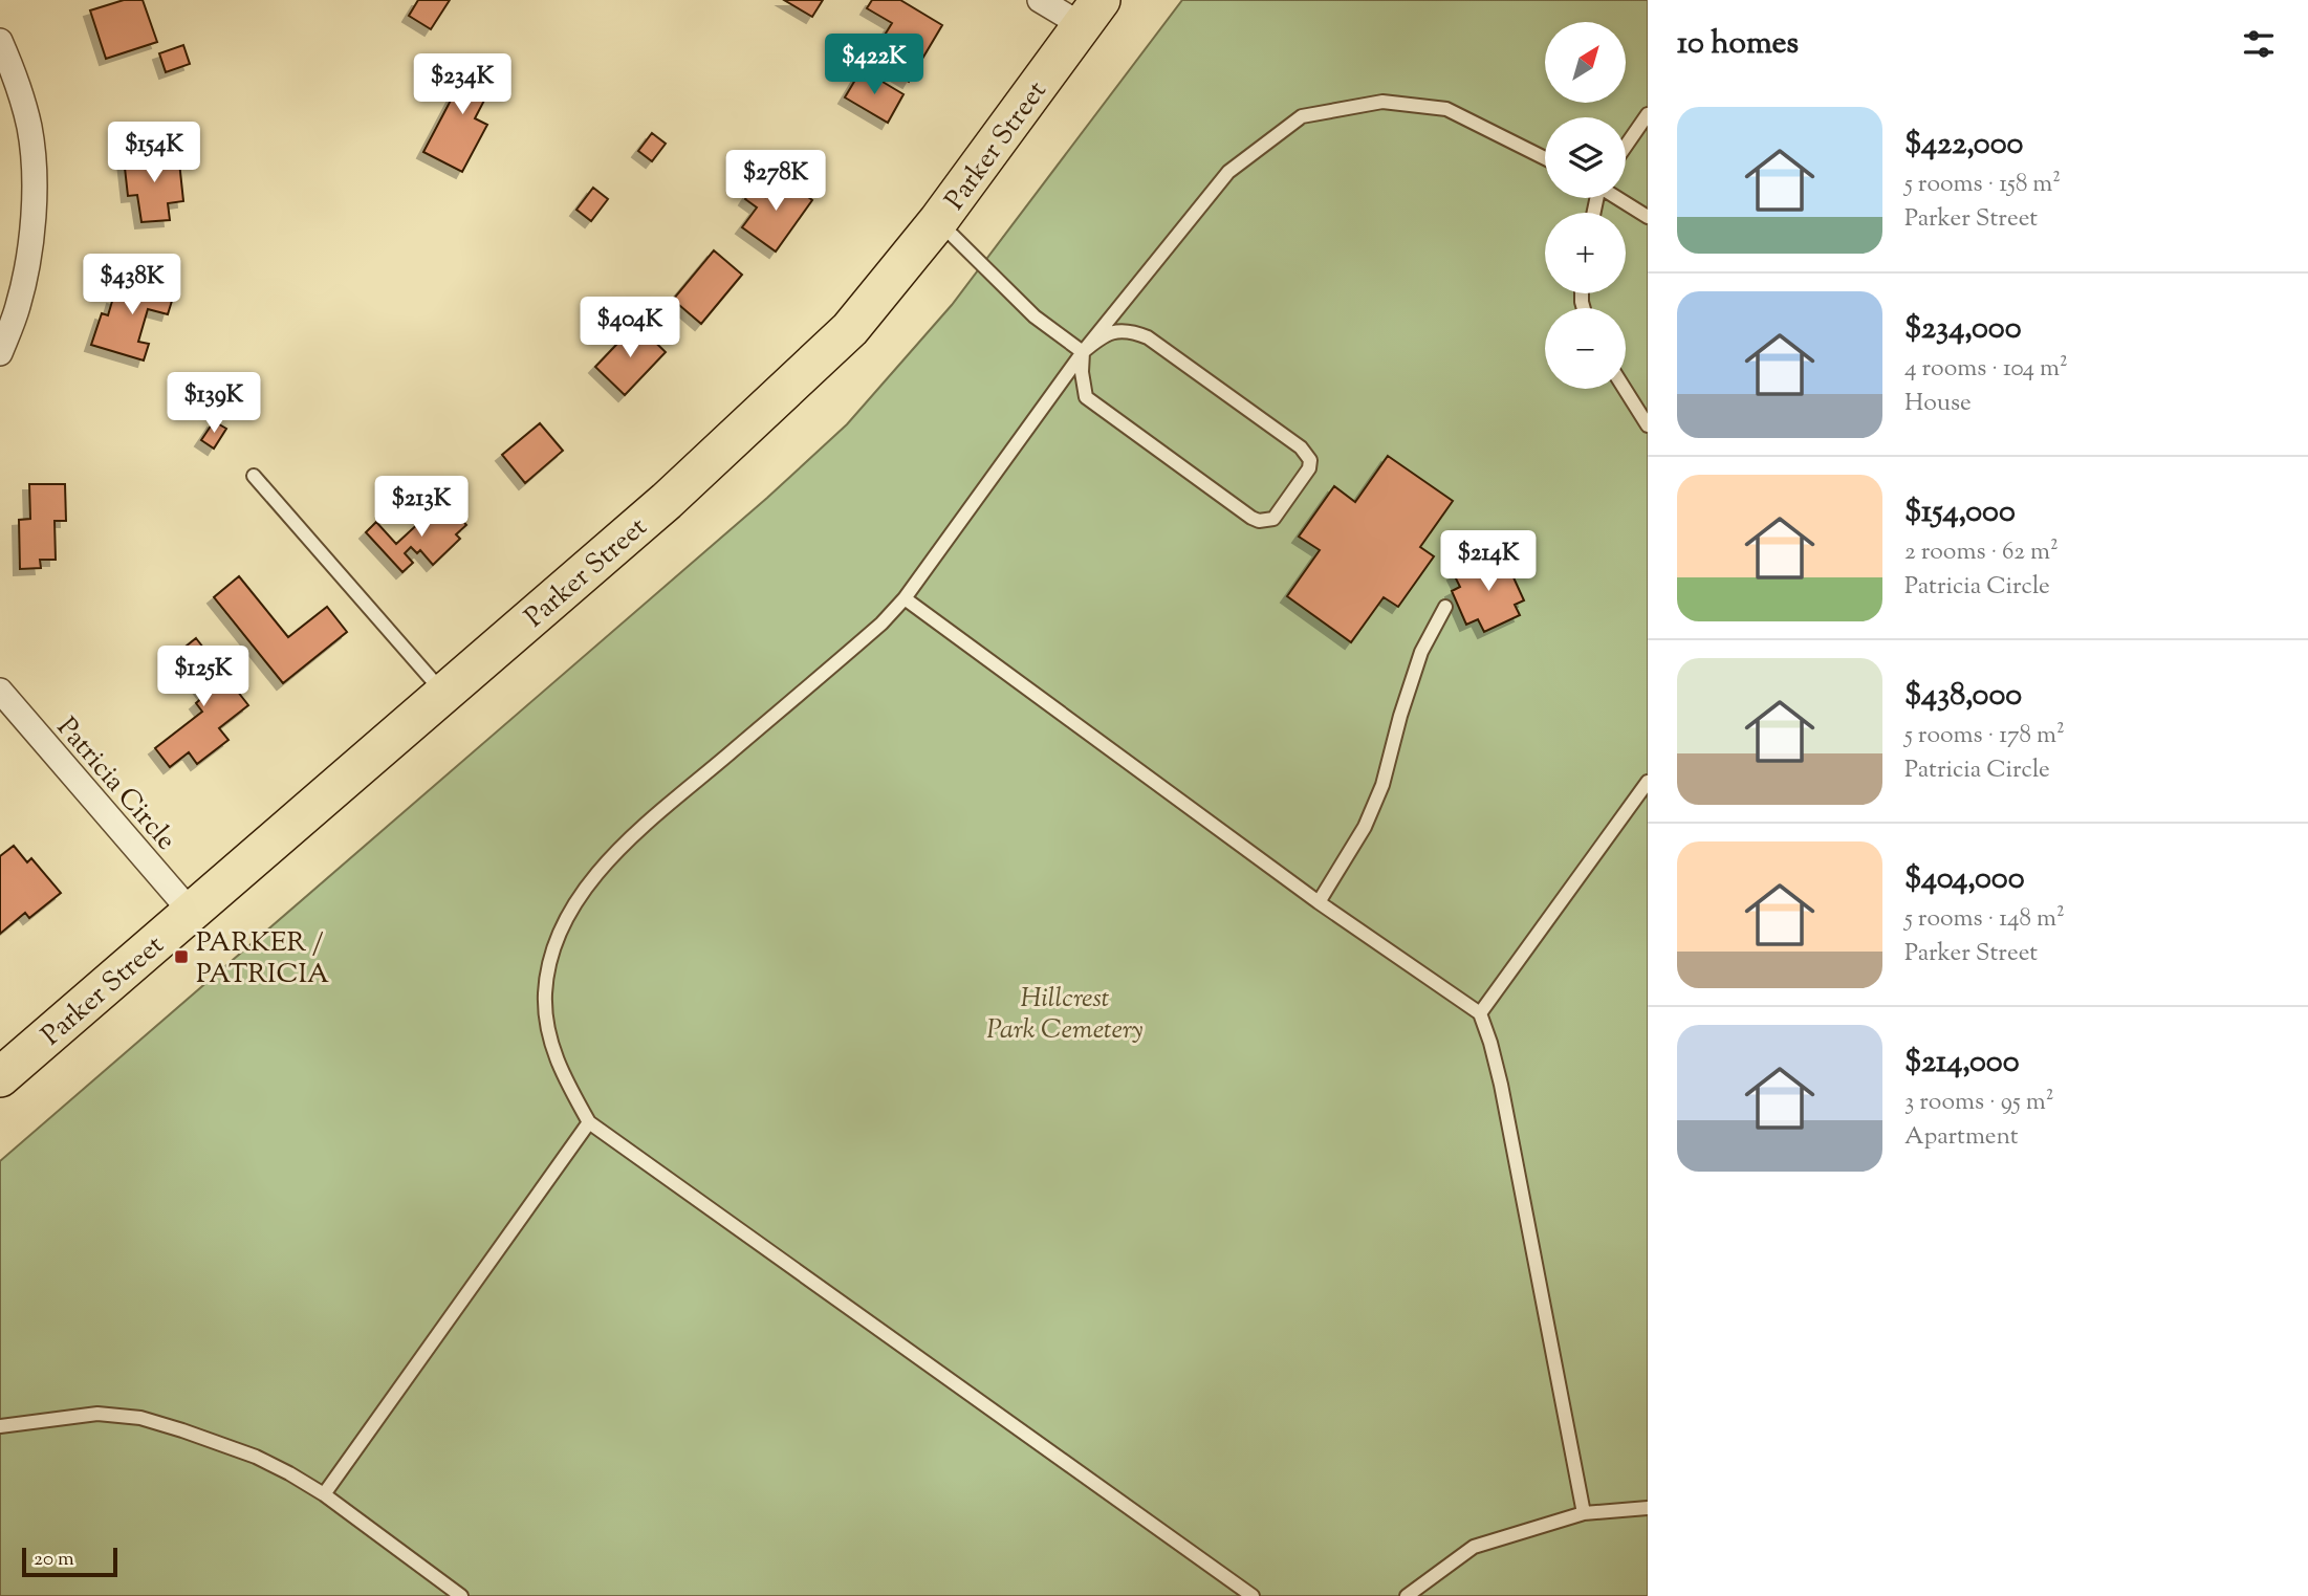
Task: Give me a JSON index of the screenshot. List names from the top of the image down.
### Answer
{
  "streets": {
    "main road": ["Parker Street"],
    "street": ["Patricia Circle"]
  },
  "crossings": [
    ["Parker Street", "Patricia Circle"]
  ],
  "parks": ["Hillcrest Park Cemetery"],
  "places": {
    "transit": ["PARKER / PATRICIA"]
  },
  "scale_bar": "20 m",
  "north": "top right",
  "page": {
    "heading": "10 homes",
    "map_buttons": ["+", "−"],
    "price": [
      "$422K",
      "$234K",
      "$154K",
      "$278K",
      "$438K",
      "$404K",
      "$139K",
      "$213K",
      "$214K",
      "$125K"
    ],
    "list": [
      {
        "name": "$422,000",
        "note": "5 rooms · 158 m² · Parker Street"
      },
      {
        "name": "$234,000",
        "note": "4 rooms · 104 m² · House"
      },
      {
        "name": "$154,000",
        "note": "2 rooms · 62 m² · Patricia Circle"
      },
      {
        "name": "$438,000",
        "note": "5 rooms · 178 m² · Patricia Circle"
      },
      {
        "name": "$404,000",
        "note": "5 rooms · 148 m² · Parker Street"
      },
      {
        "name": "$214,000",
        "note": "3 rooms · 95 m² · Apartment"
      }
    ],
    "scale": "20 m"
  }
}
